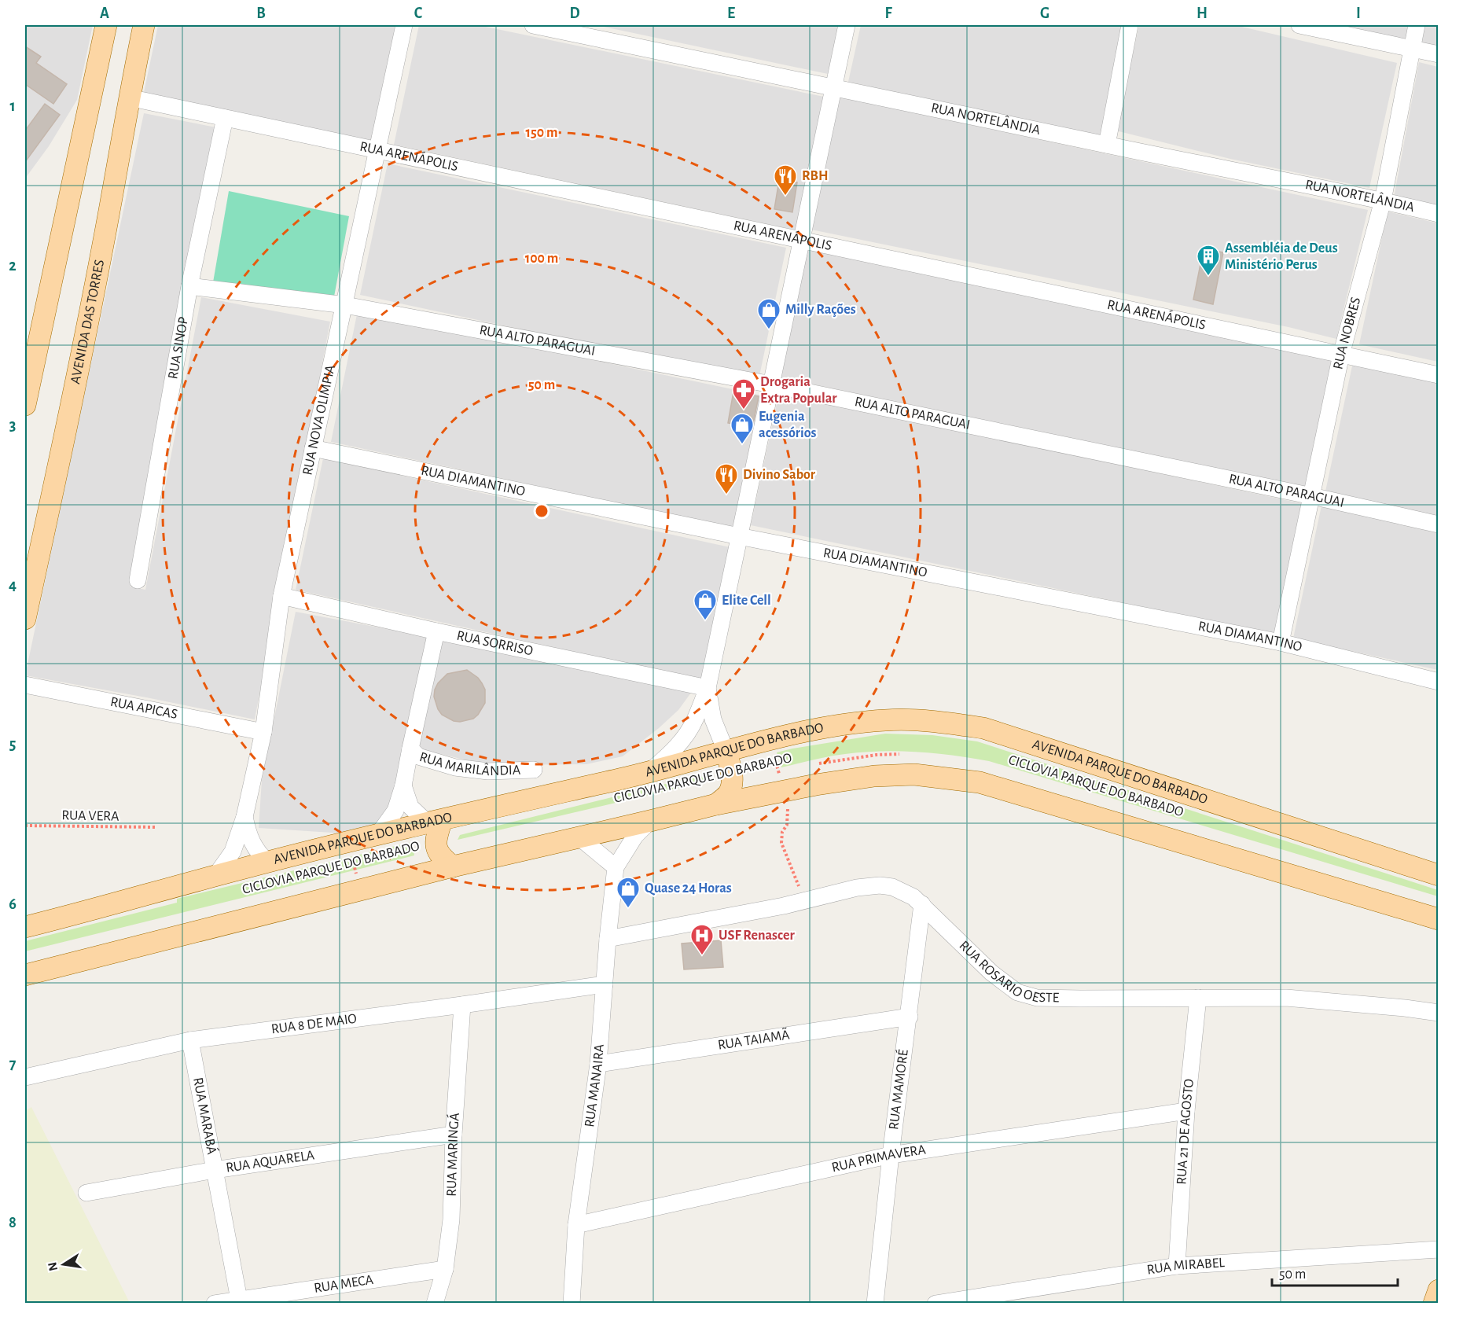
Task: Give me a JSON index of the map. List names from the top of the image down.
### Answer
{
  "streets": {
    "main road": ["AVENIDA DAS TORRES", "AVENIDA PARQUE DO BARBADO"],
    "street": [
      "RUA NORTELÂNDIA",
      "RUA ARENÁPOLIS",
      "RUA NOBRES",
      "RUA ALTO PARAGUAI",
      "RUA SINOP",
      "RUA NOVA OLIMPIA",
      "RUA DIAMANTINO",
      "RUA SORRISO",
      "RUA APICAS",
      "RUA MARILÂNDIA",
      "RUA ROSARIO OESTE",
      "RUA 8 DE MAIO",
      "RUA TAIAMÃ",
      "RUA MANAIRA",
      "RUA MAMORÉ",
      "RUA MARABÁ",
      "RUA 21 DE AGOSTO",
      "RUA MARINGÁ",
      "RUA PRIMAVERA",
      "RUA AQUARELA",
      "RUA MIRABEL",
      "RUA MECA"
    ],
    "path": ["CICLOVIA PARQUE DO BARBADO", "RUA VERA"]
  },
  "crossings": [
    ["RUA NORTELÂNDIA", "RUA NOBRES"],
    ["RUA ARENÁPOLIS", "AVENIDA DAS TORRES"],
    ["RUA ARENÁPOLIS", "RUA NOBRES"],
    ["RUA ARENÁPOLIS", "RUA SINOP"],
    ["RUA ARENÁPOLIS", "RUA NOVA OLIMPIA"],
    ["RUA NOBRES", "RUA ALTO PARAGUAI"],
    ["RUA NOBRES", "RUA DIAMANTINO"],
    ["RUA ALTO PARAGUAI", "RUA SINOP"],
    ["RUA ALTO PARAGUAI", "RUA NOVA OLIMPIA"],
    ["RUA NOVA OLIMPIA", "RUA DIAMANTINO"],
    ["RUA NOVA OLIMPIA", "RUA SORRISO"],
    ["RUA NOVA OLIMPIA", "RUA APICAS"],
    ["RUA NOVA OLIMPIA", "AVENIDA PARQUE DO BARBADO"],
    ["RUA SORRISO", "RUA MARILÂNDIA"],
    ["AVENIDA PARQUE DO BARBADO", "RUA MARILÂNDIA"],
    ["RUA ROSARIO OESTE", "RUA MANAIRA"],
    ["RUA ROSARIO OESTE", "RUA MAMORÉ"],
    ["RUA ROSARIO OESTE", "RUA 21 DE AGOSTO"],
    ["RUA 8 DE MAIO", "RUA MANAIRA"],
    ["RUA 8 DE MAIO", "RUA MARABÁ"],
    ["RUA 8 DE MAIO", "RUA MARINGÁ"],
    ["RUA TAIAMÃ", "RUA MANAIRA"],
    ["RUA TAIAMÃ", "RUA MAMORÉ"],
    ["RUA MANAIRA", "RUA PRIMAVERA"],
    ["RUA MAMORÉ", "RUA PRIMAVERA"],
    ["RUA MARABÁ", "RUA AQUARELA"],
    ["RUA MARABÁ", "RUA MECA"],
    ["RUA 21 DE AGOSTO", "RUA PRIMAVERA"],
    ["RUA 21 DE AGOSTO", "RUA MIRABEL"],
    ["RUA MARINGÁ", "RUA AQUARELA"],
    ["RUA MARINGÁ", "RUA MECA"]
  ],
  "places": {
    "restaurant": ["RBH", "Divino Sabor"],
    "building": ["Assembléia de Deus Ministério Perus"],
    "shop": [
      "Milly Rações",
      "Eugenia acessórios",
      "Elite Cell",
      "Quase 24 Horas"
    ],
    "pharmacy": ["Drogaria Extra Popular"],
    "hospital": ["USF Renascer"]
  },
  "scale_bar": "50 m",
  "north": "left",
  "grid": {
    "columns": [
      "A",
      "B",
      "C",
      "D",
      "E",
      "F",
      "G",
      "H",
      "I"
    ],
    "rows": [
      "1",
      "2",
      "3",
      "4",
      "5",
      "6",
      "7",
      "8"
    ]
  },
  "rings": ["150 m", "100 m", "50 m"]
}
